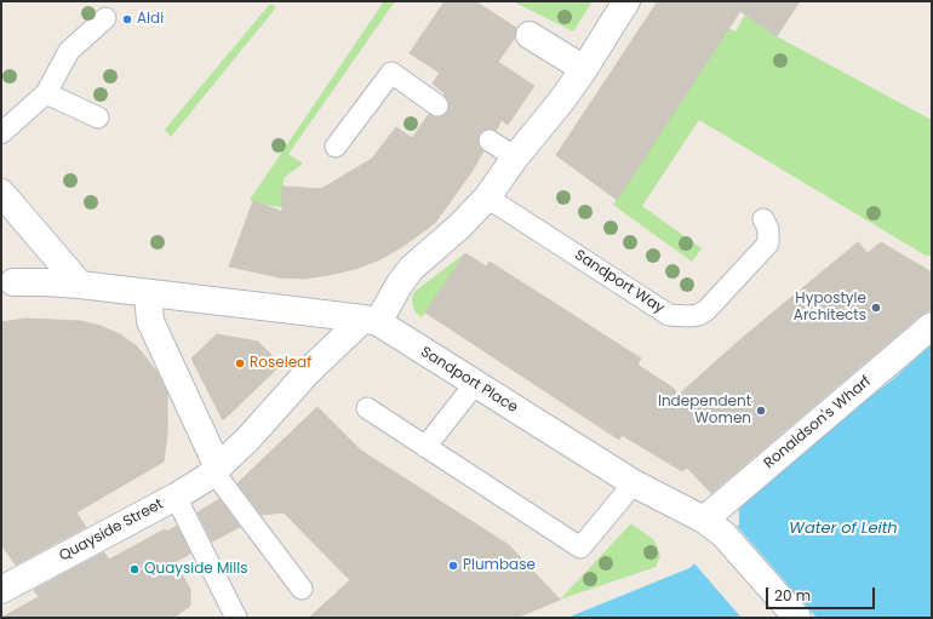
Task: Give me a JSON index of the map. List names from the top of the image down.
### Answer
{
  "streets": {
    "street": ["Sandport Place", "Ronaldson's Wharf", "Quayside Street"],
    "lane": ["Sandport Way"]
  },
  "crossings": [
    ["Sandport Place", "Ronaldson's Wharf"],
    ["Sandport Place", "Quayside Street"]
  ],
  "water": ["Water of Leith"],
  "places": [
    "Aldi",
    "Hypostyle Architects",
    "Roseleaf",
    "Independent Women",
    "Plumbase",
    "Quayside Mills"
  ],
  "scale_bar": "20 m"
}
